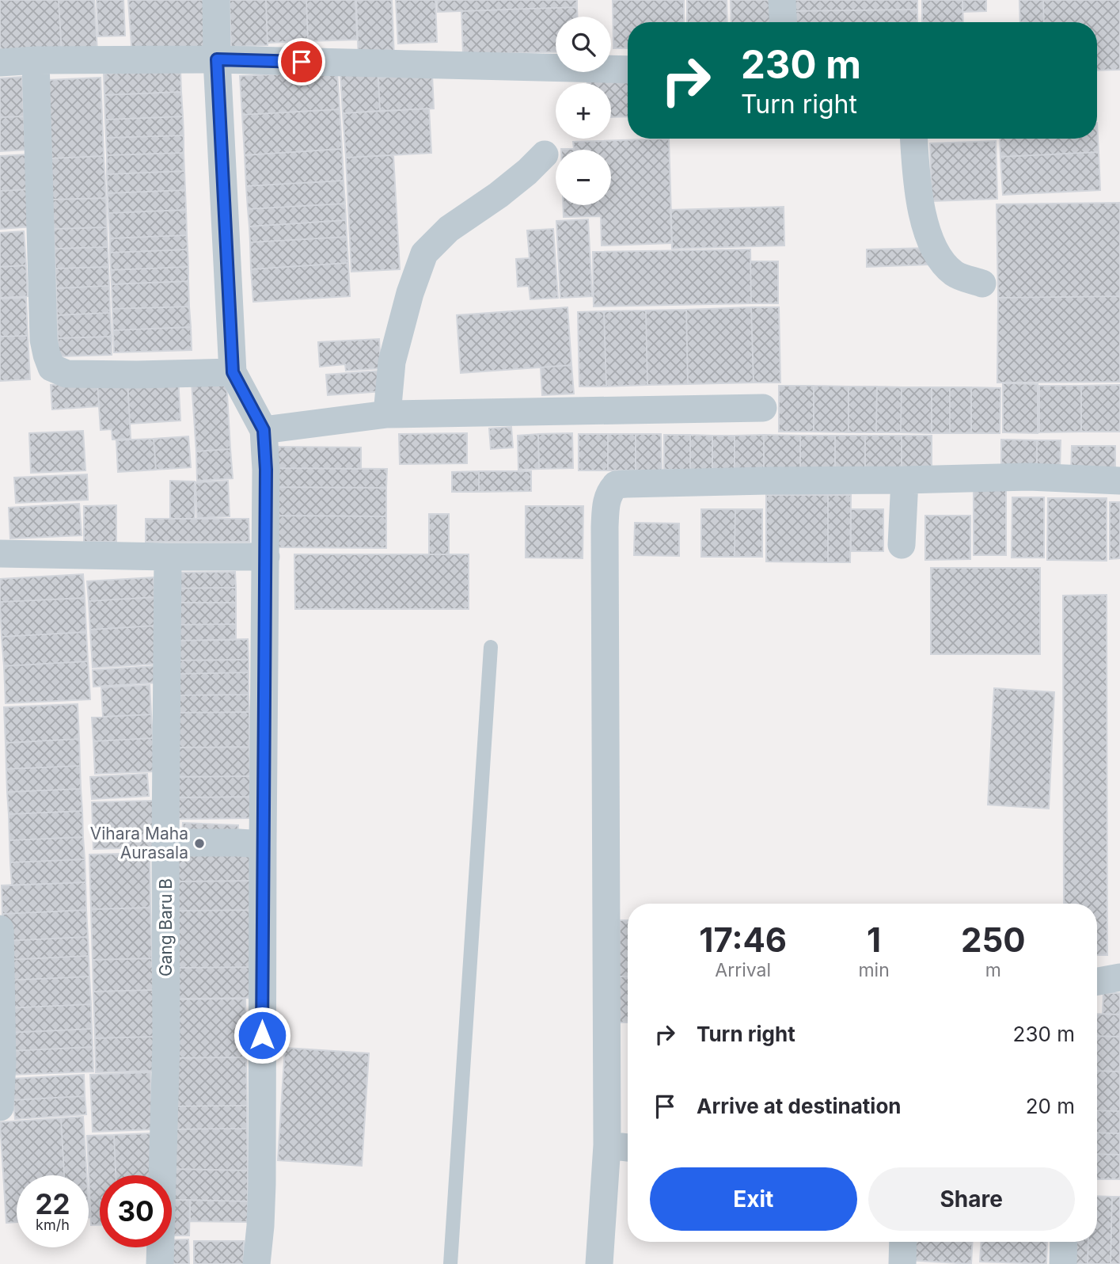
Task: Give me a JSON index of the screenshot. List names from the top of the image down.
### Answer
{
  "streets": {
    "street": ["Gang Baru B"]
  },
  "places": ["Vihara Maha Aurasala"],
  "page": {
    "map_buttons": ["+", "−"],
    "turn": ["230 m", "Turn right"],
    "eta": [
      "17:46",
      "Arrival",
      "1",
      "min",
      "250",
      "m"
    ],
    "list": [
      {
        "name": "Turn right",
        "value": "230 m"
      },
      {
        "name": "Arrive at destination",
        "value": "20 m"
      }
    ],
    "buttons": ["Exit", "Share"],
    "speed": "22 km/h",
    "limit": "30"
  }
}
